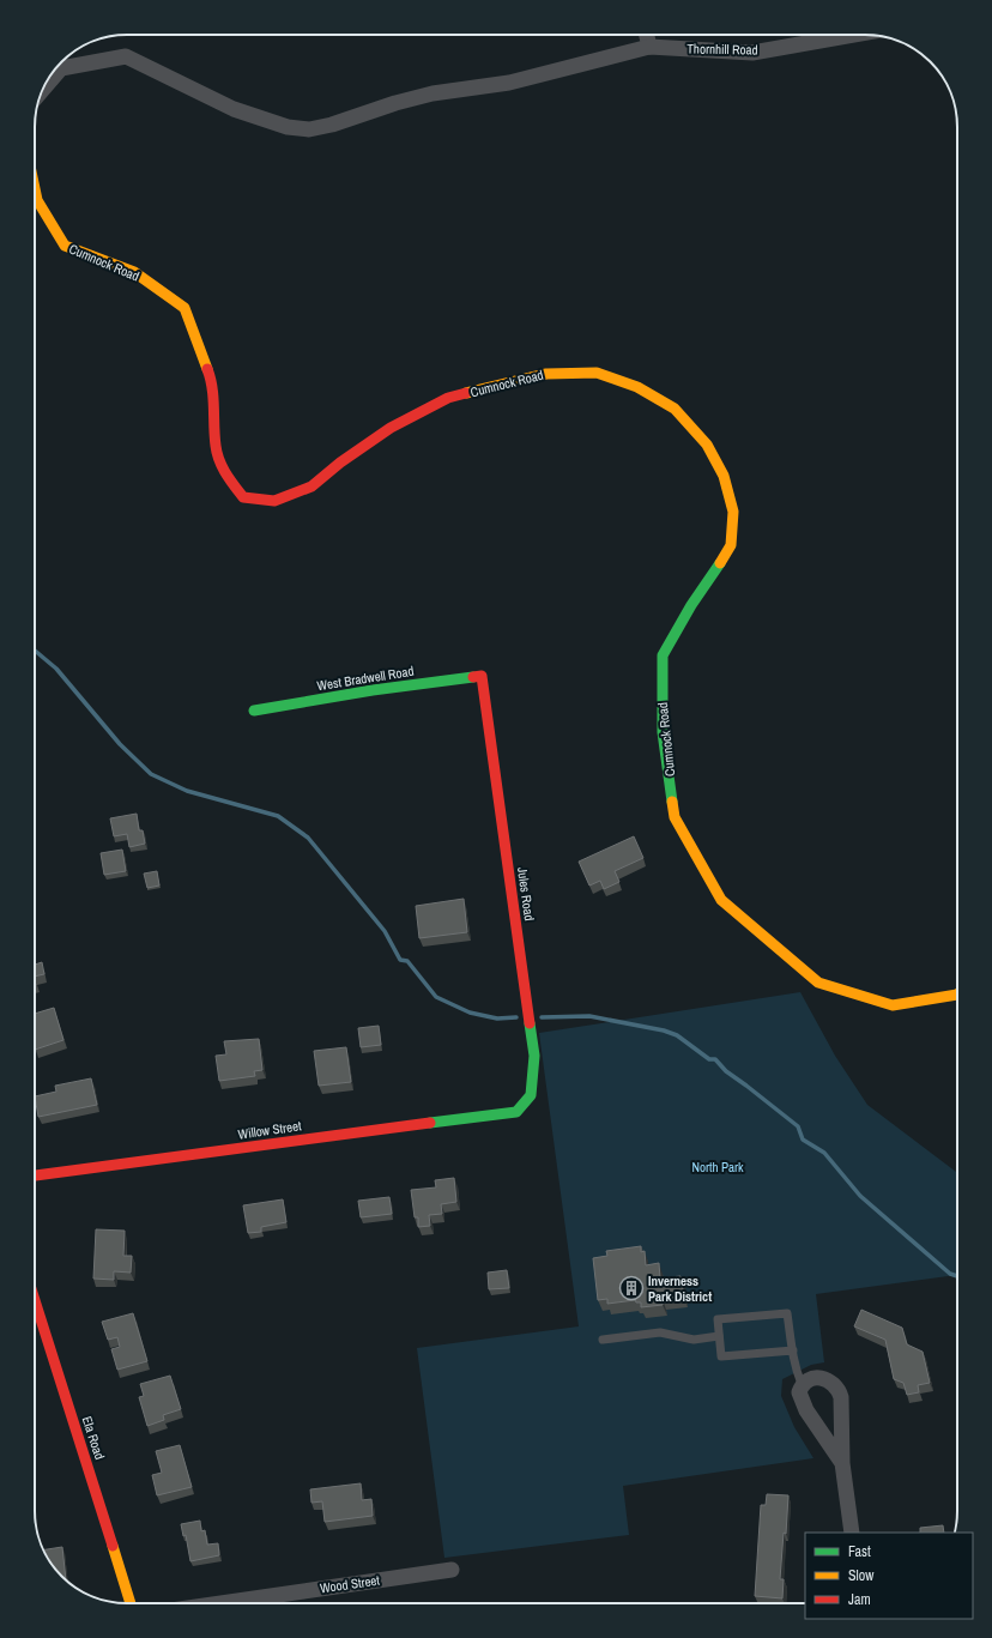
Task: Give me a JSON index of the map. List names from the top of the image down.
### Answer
{
  "streets": {
    "street": [
      "Thornhill Road",
      "Cumnock Road",
      "West Bradwell Road",
      "Jules Road",
      "Willow Street",
      "Ela Road",
      "Wood Street"
    ]
  },
  "crossings": [
    ["West Bradwell Road", "Jules Road"],
    ["Jules Road", "Willow Street"]
  ],
  "parks": ["North Park"],
  "places": {
    "building": ["Inverness Park District"]
  },
  "legend": ["Fast", "Slow", "Jam"]
}
